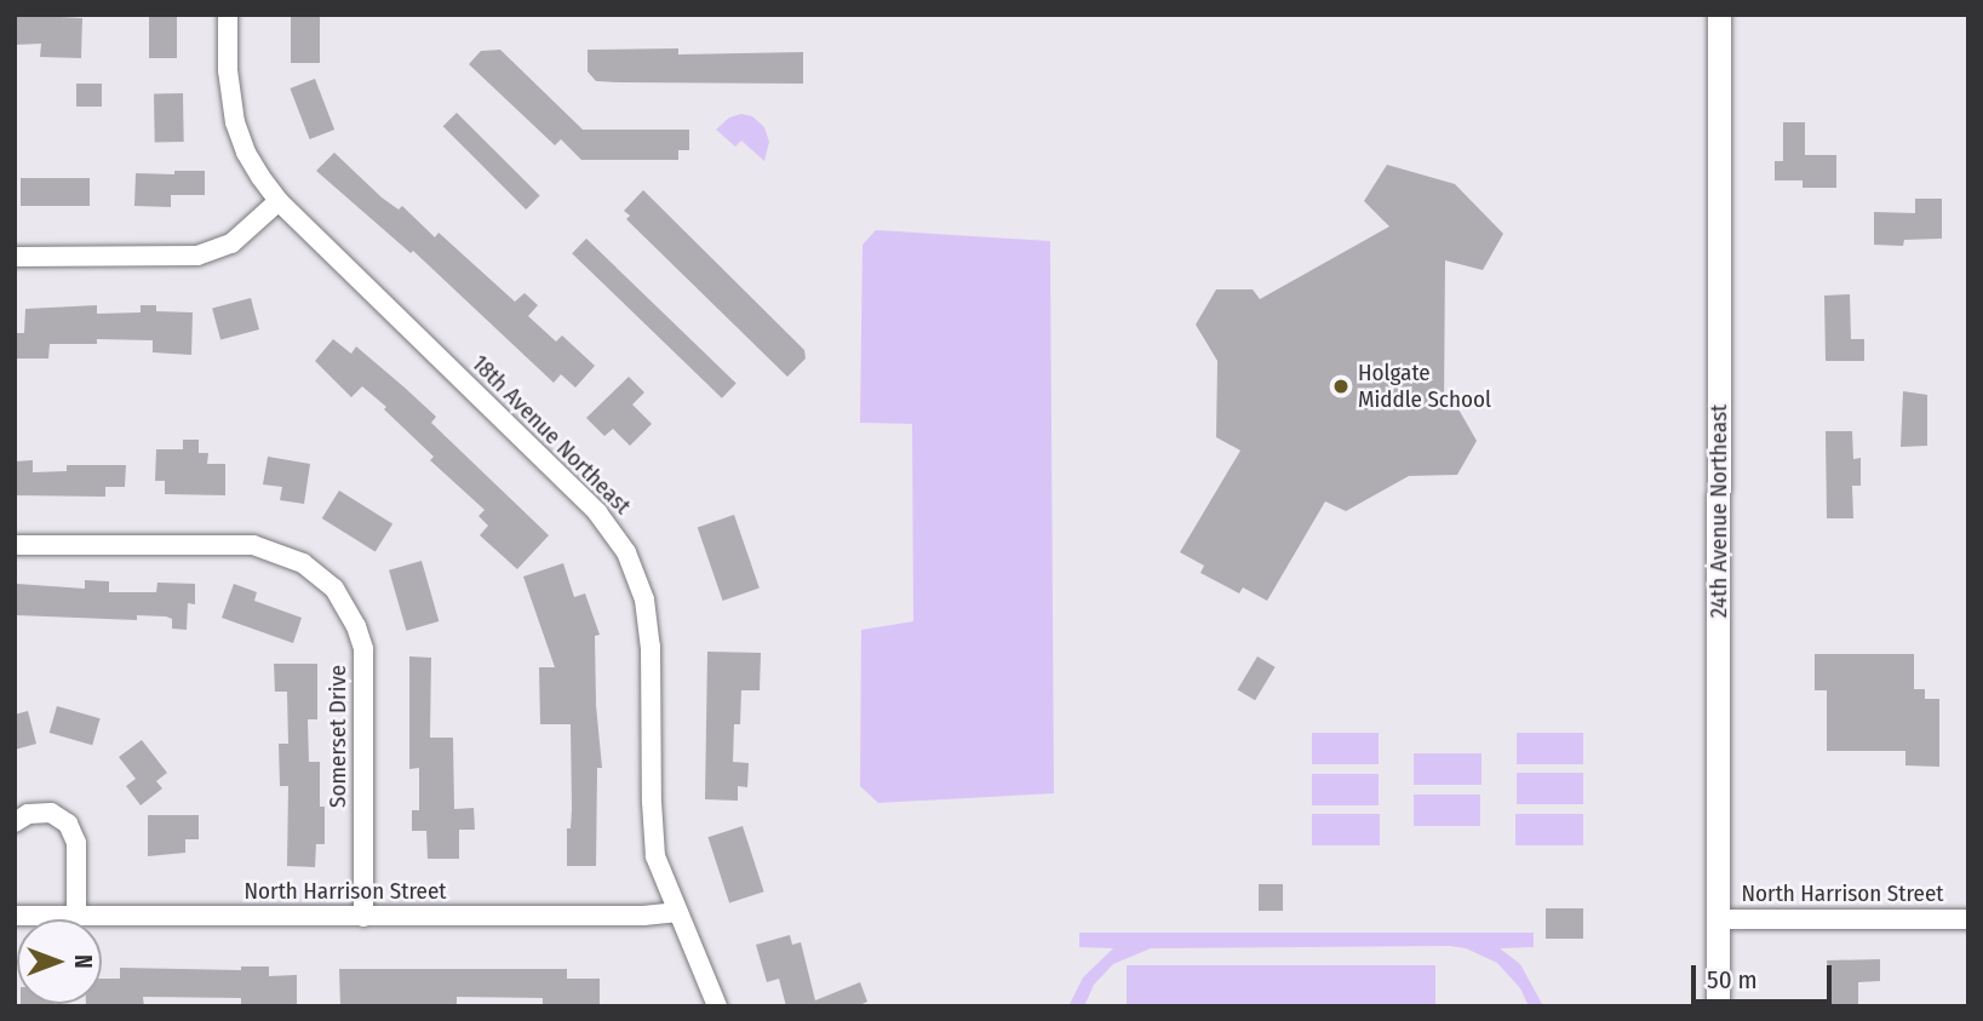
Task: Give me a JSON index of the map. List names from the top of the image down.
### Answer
{
  "streets": {
    "main road": ["24th Avenue Northeast"],
    "street": ["18th Avenue Northeast", "Somerset Drive", "North Harrison Street"]
  },
  "crossings": [
    ["18th Avenue Northeast", "North Harrison Street"],
    ["24th Avenue Northeast", "North Harrison Street"],
    ["Somerset Drive", "North Harrison Street"]
  ],
  "places": ["Holgate Middle School"],
  "scale_bar": "50 m",
  "north": "right"
}
